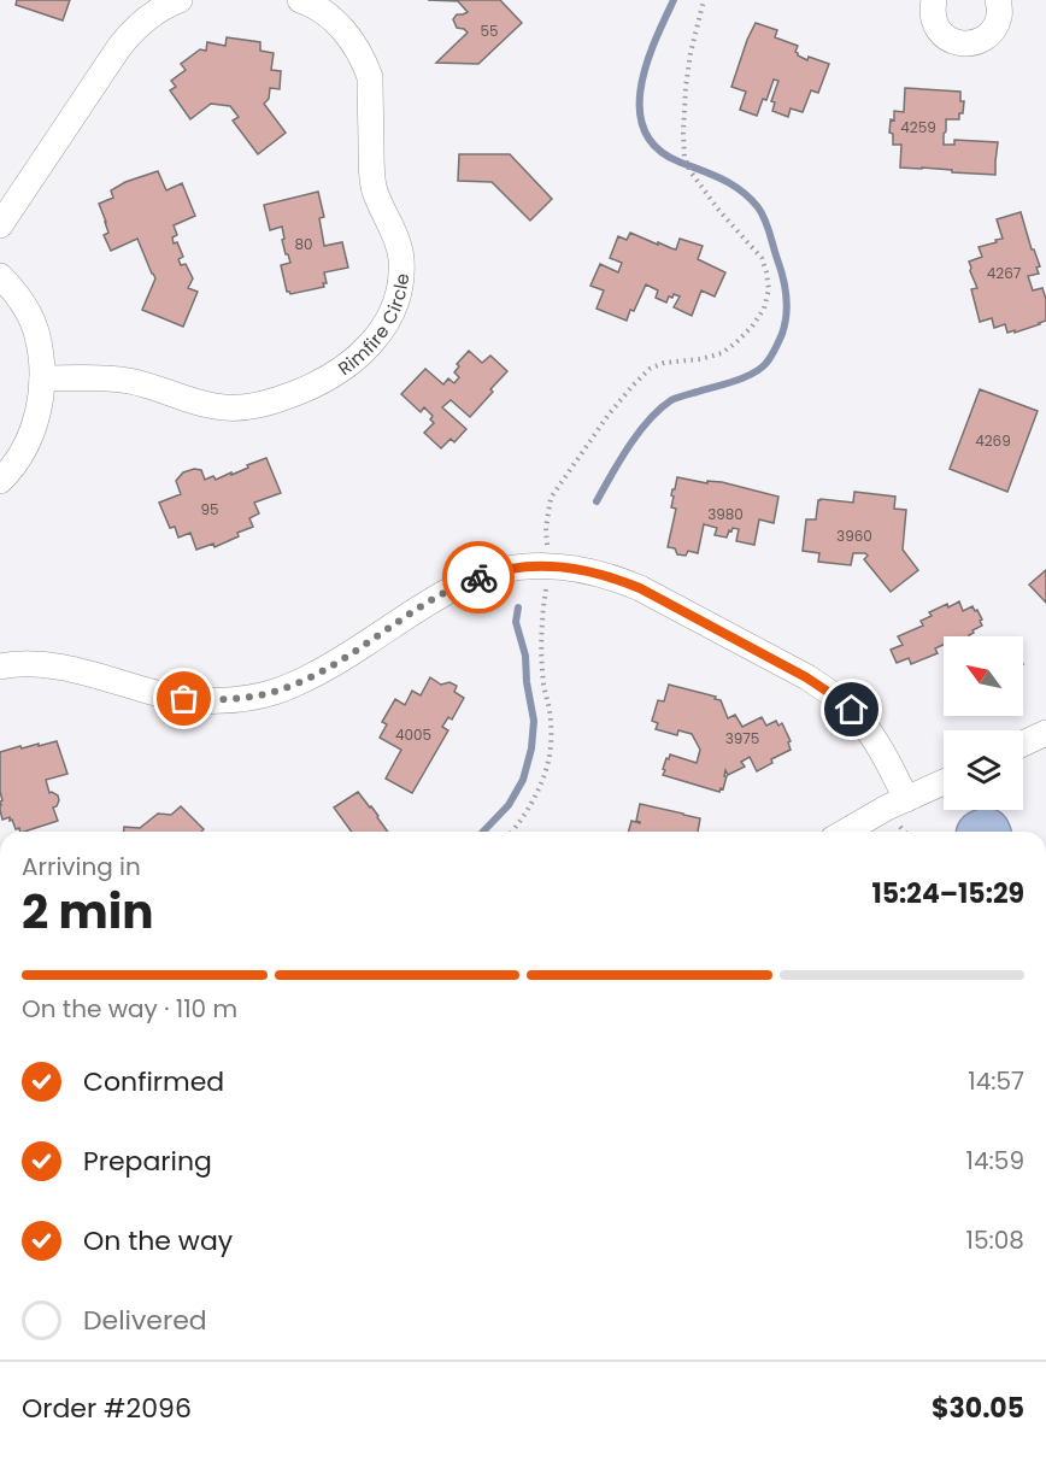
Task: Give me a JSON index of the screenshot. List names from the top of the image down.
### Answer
{
  "streets": {
    "street": ["Rimfire Circle"]
  },
  "house_numbers": [
    "55",
    "4259",
    "80",
    "4267",
    "4269",
    "95",
    "3980",
    "3960",
    "4005",
    "3975"
  ],
  "north": "top left",
  "page": {
    "heading": ["2 min", "Arriving in", "15:24–15:29"],
    "panel": ["Order #2096", "$30.05"],
    "bar": "On the way · 110 m",
    "list": [
      ["Confirmed", "14:57"],
      ["Preparing", "14:59"],
      ["On the way", "15:08"],
      "Delivered"
    ]
  }
}
